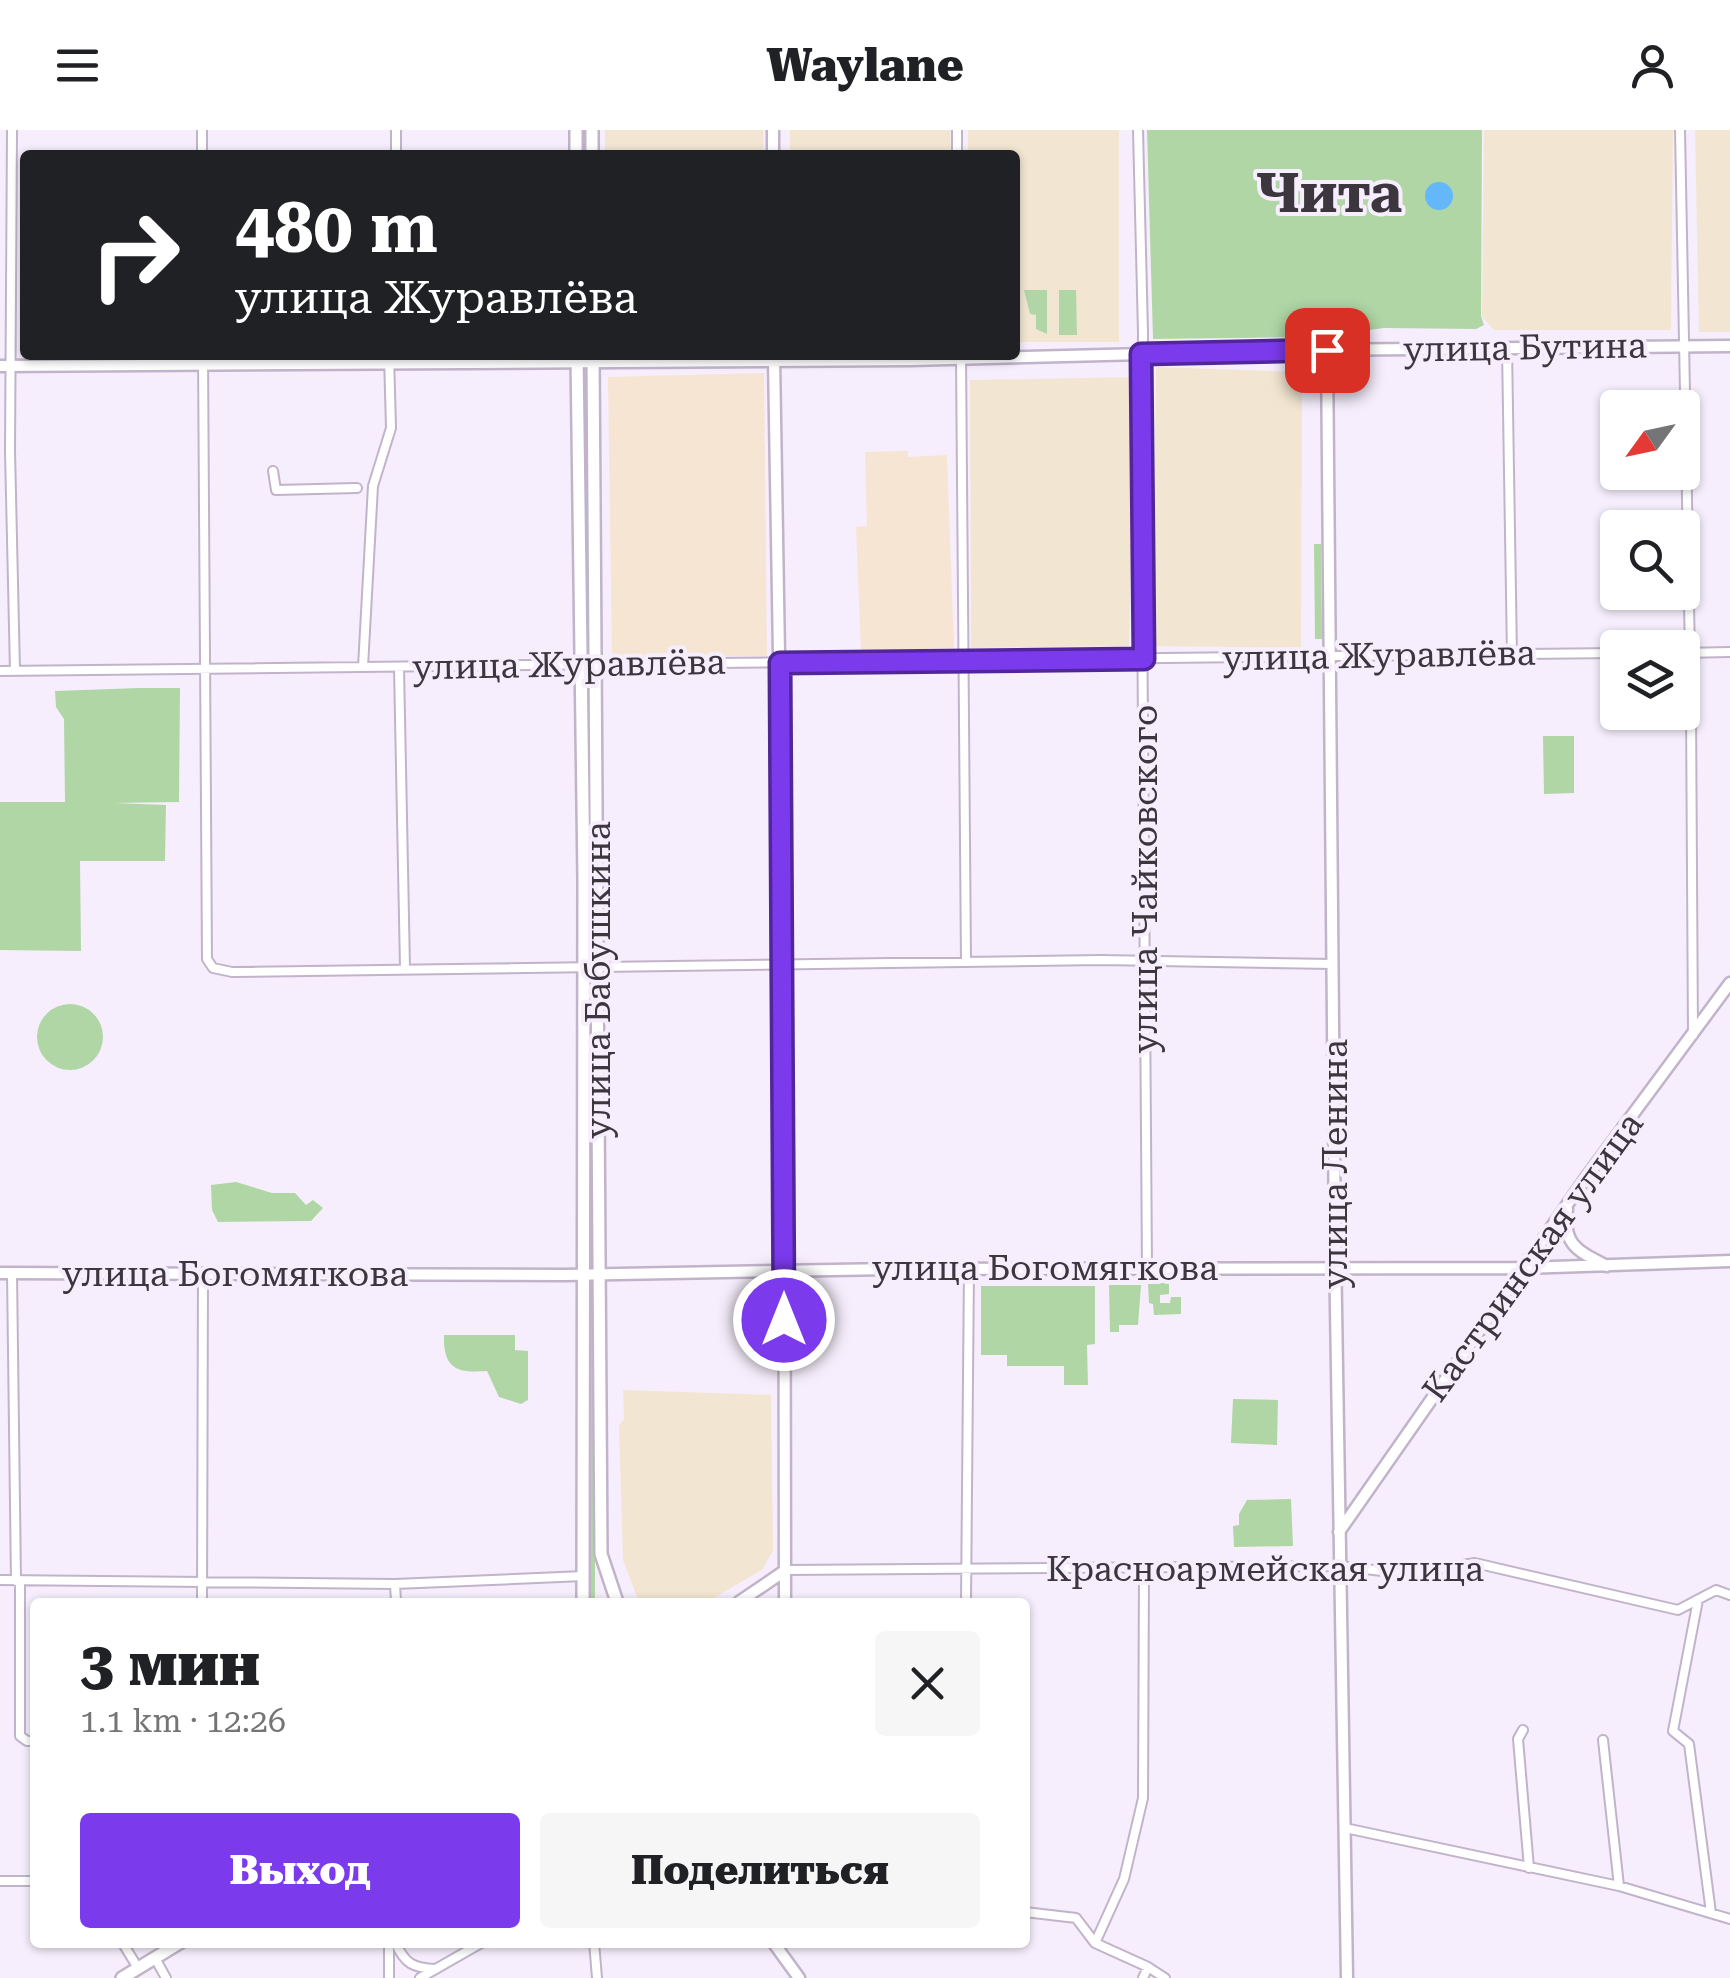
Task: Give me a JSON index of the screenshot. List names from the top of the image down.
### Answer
{
  "streets": {
    "main road": [
      "улица Бутина",
      "улица Бабушкина",
      "улица Ленина",
      "Кастринская улица",
      "улица Богомягкова"
    ],
    "street": ["улица Журавлёва", "улица Чайковского", "Красноармейская улица"]
  },
  "crossings": [
    ["улица Бутина", "улица Чайковского"],
    ["улица Бутина", "улица Ленина"],
    ["улица Журавлёва", "улица Чайковского"],
    ["улица Журавлёва", "улица Бабушкина"],
    ["улица Журавлёва", "улица Ленина"],
    ["улица Чайковского", "улица Богомягкова"],
    ["улица Бабушкина", "улица Богомягкова"],
    ["улица Ленина", "Кастринская улица"],
    ["улица Ленина", "улица Богомягкова"],
    ["улица Ленина", "Красноармейская улица"],
    ["Кастринская улица", "улица Богомягкова"]
  ],
  "districts": ["Чита"],
  "north": "bottom left",
  "page": {
    "header": "Waylane",
    "turn": ["480 m", "улица Журавлёва"],
    "heading": ["3 мин", "1.1 km · 12:26"],
    "buttons": ["Выход", "Поделиться"]
  }
}
